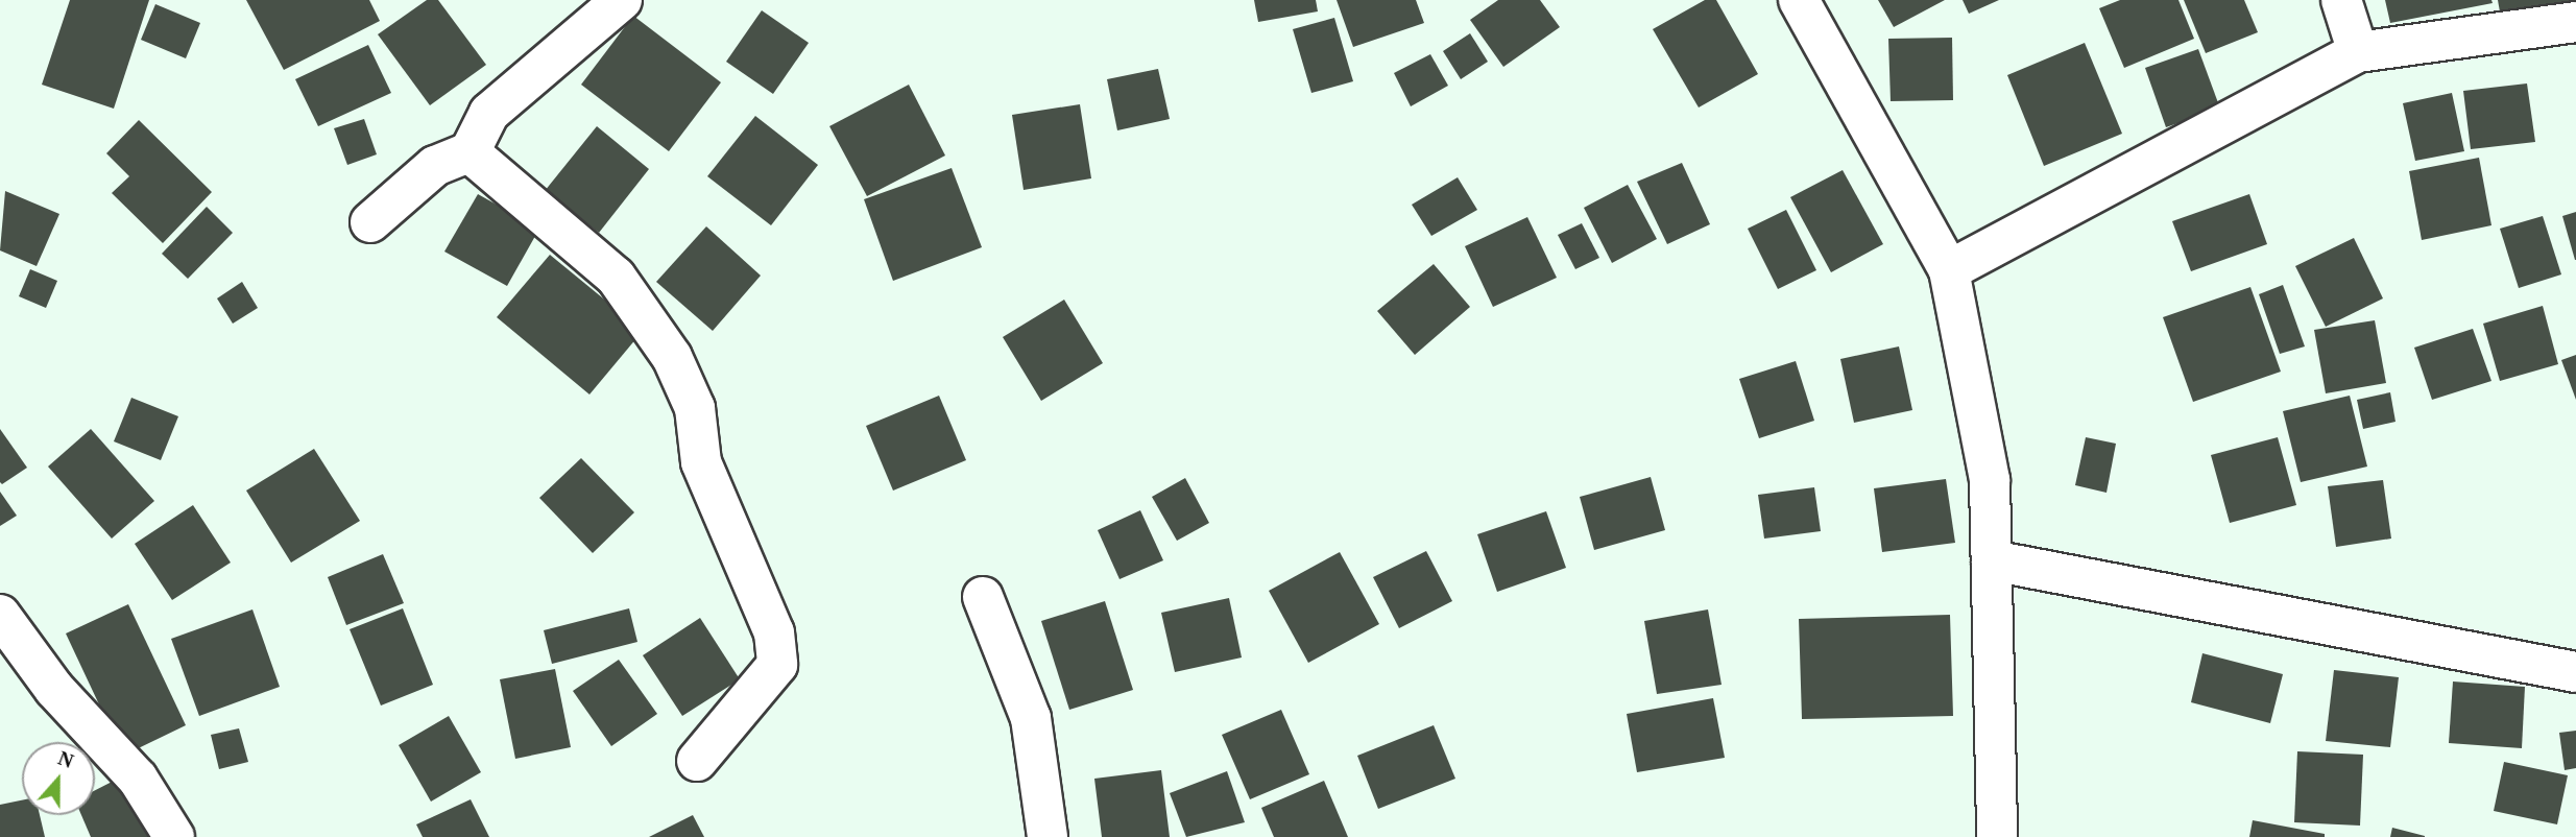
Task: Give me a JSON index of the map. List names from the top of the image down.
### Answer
{
  "north": "top"
}
